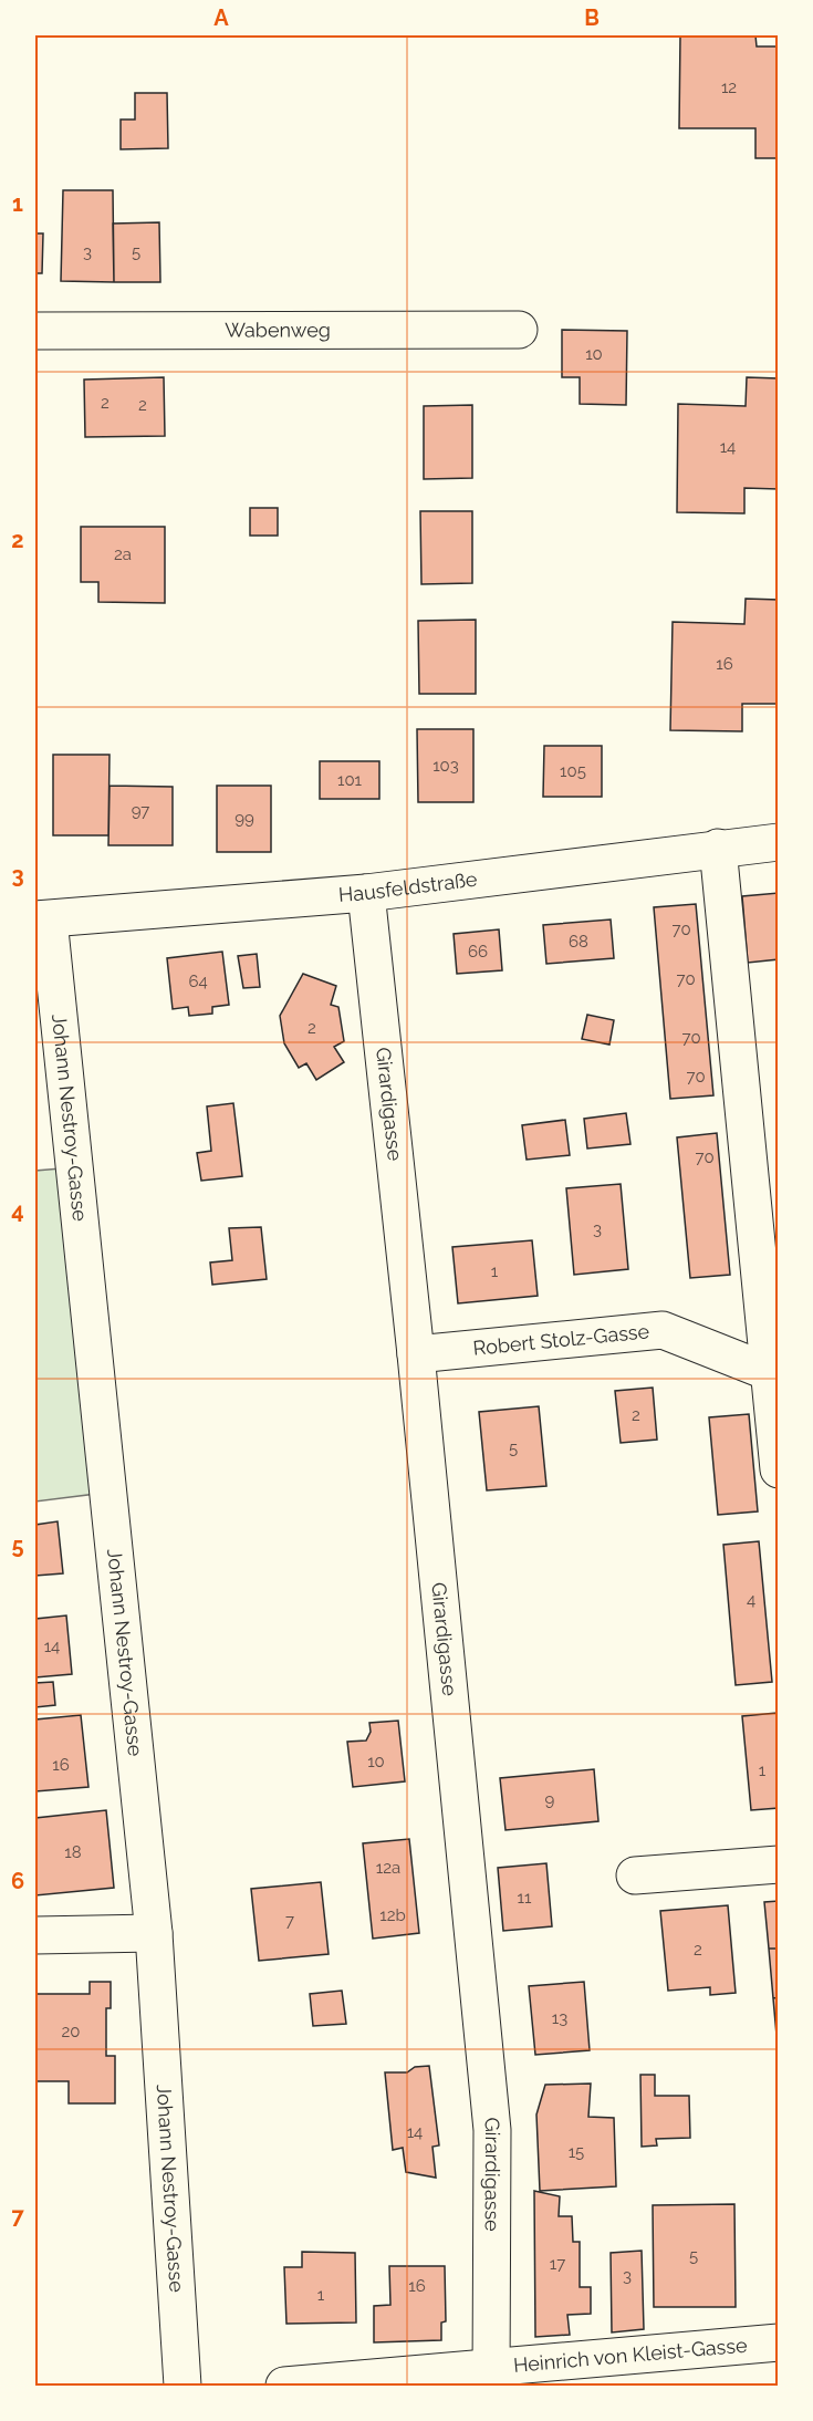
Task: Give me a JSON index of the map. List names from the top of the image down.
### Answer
{
  "streets": {
    "street": [
      "Wabenweg",
      "Hausfeldstraße",
      "Girardigasse",
      "Johann Nestroy-Gasse",
      "Robert Stolz-Gasse",
      "Heinrich von Kleist-Gasse"
    ]
  },
  "crossings": [
    ["Hausfeldstraße", "Girardigasse"],
    ["Hausfeldstraße", "Johann Nestroy-Gasse"],
    ["Girardigasse", "Robert Stolz-Gasse"],
    ["Girardigasse", "Heinrich von Kleist-Gasse"]
  ],
  "house_numbers": [
    "12",
    "3",
    "5",
    "10",
    "2",
    "2",
    "14",
    "2a",
    "16",
    "103",
    "105",
    "101",
    "97",
    "99",
    "70",
    "68",
    "66",
    "70",
    "64",
    "2",
    "70",
    "70",
    "70",
    "3",
    "1",
    "2",
    "5",
    "4",
    "14",
    "10",
    "16",
    "1",
    "9",
    "18",
    "12a",
    "11",
    "12b",
    "7",
    "2",
    "13",
    "20",
    "14",
    "15",
    "5",
    "17",
    "3",
    "16",
    "1"
  ],
  "grid": {
    "columns": ["A", "B"],
    "rows": [
      "1",
      "2",
      "3",
      "4",
      "5",
      "6",
      "7"
    ]
  }
}
